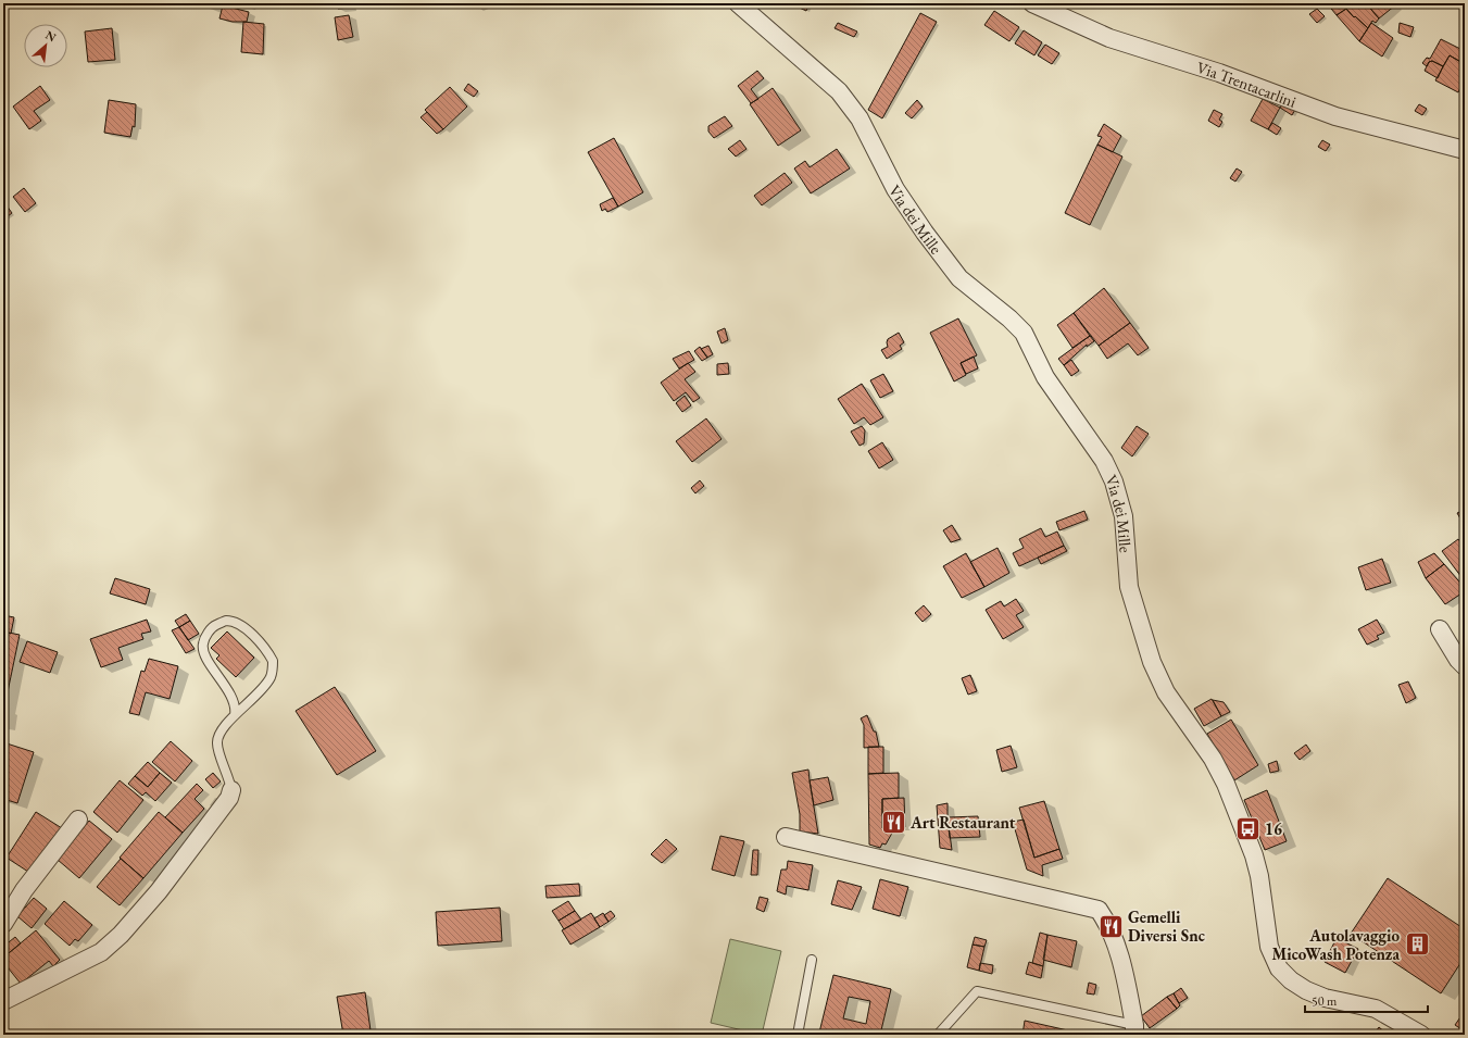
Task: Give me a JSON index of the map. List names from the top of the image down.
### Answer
{
  "streets": {
    "street": ["Via Trentacarlini", "Via dei Mille"]
  },
  "places": {
    "restaurant": ["Art Restaurant", "Gemelli Diversi Snc"],
    "bus stop": ["16"],
    "building": ["Autolavaggio MicoWash Potenza"]
  },
  "scale_bar": "50 m",
  "north": "top right"
}
